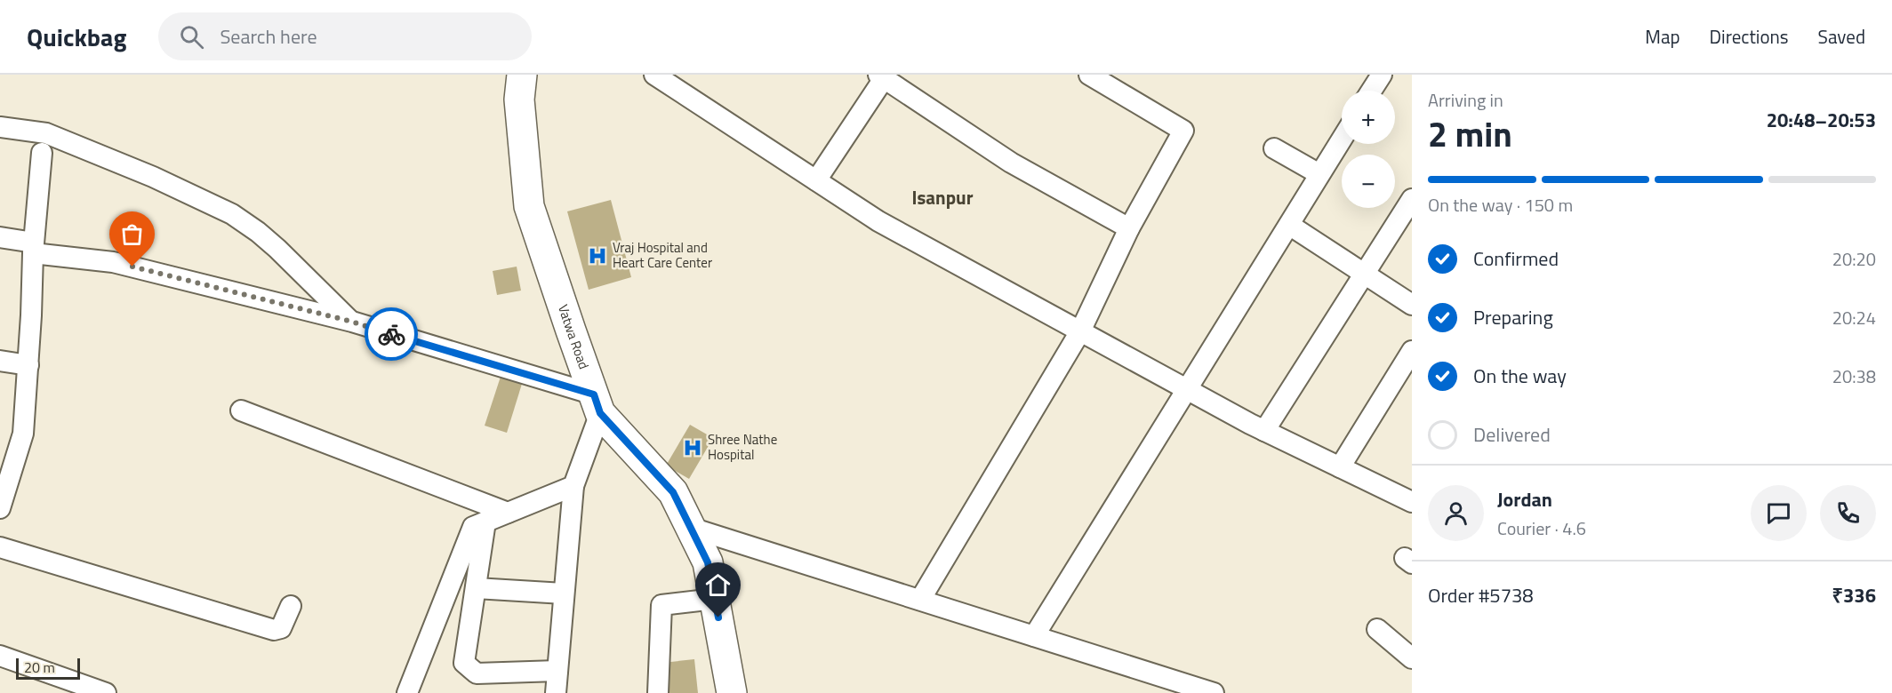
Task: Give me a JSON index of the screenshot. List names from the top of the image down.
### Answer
{
  "streets": {
    "main road": ["Vatwa Road"]
  },
  "districts": ["Isanpur"],
  "places": {
    "hospital": ["Vraj Hospital and Heart Care Center", "Shree Nathe Hospital"]
  },
  "scale_bar": "20 m",
  "page": {
    "header": "Quickbag",
    "search": "Search here",
    "nav": ["Map", "Directions", "Saved"],
    "heading": ["2 min", "Arriving in", "20:48–20:53"],
    "panel": [
      "Jordan",
      "Courier · 4.6",
      "Order #5738",
      "₹336"
    ],
    "map_buttons": ["+", "−"],
    "bar": "On the way · 150 m",
    "list": [
      ["Confirmed", "20:20"],
      ["Preparing", "20:24"],
      ["On the way", "20:38"],
      "Delivered"
    ],
    "scale": "20 m"
  }
}
